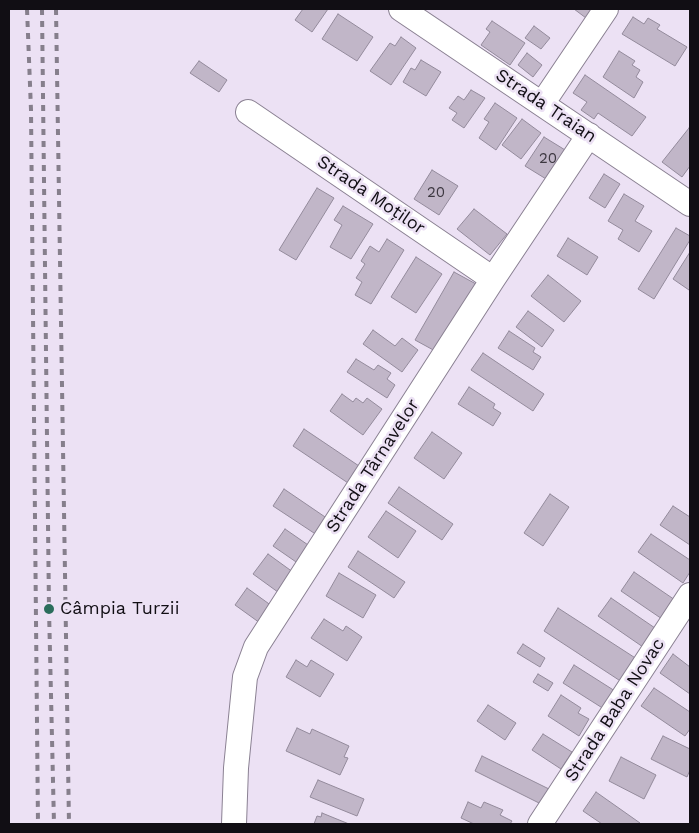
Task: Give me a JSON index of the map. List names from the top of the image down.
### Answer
{
  "streets": {
    "street": [
      "Strada Traian",
      "Strada Moților",
      "Strada Târnavelor",
      "Strada Baba Novac"
    ]
  },
  "crossings": [
    ["Strada Traian", "Strada Târnavelor"],
    ["Strada Moților", "Strada Târnavelor"]
  ],
  "places": ["Câmpia Turzii"],
  "house_numbers": ["20", "20"]
}
